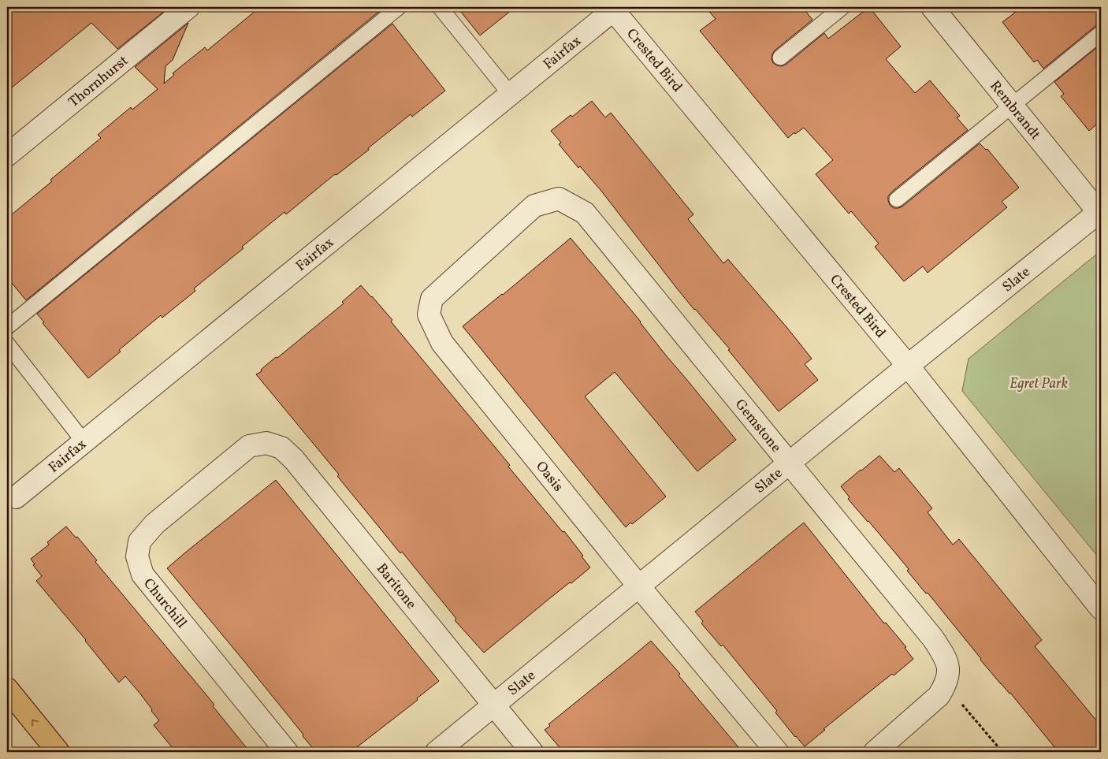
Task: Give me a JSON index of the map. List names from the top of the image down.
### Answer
{
  "streets": {
    "street": [
      "Fairfax",
      "Crested Bird",
      "Thornhurst",
      "Rembrandt",
      "Slate",
      "Gemstone",
      "Oasis",
      "Baritone",
      "Churchill"
    ]
  },
  "crossings": [
    ["Fairfax", "Crested Bird"],
    ["Crested Bird", "Slate"],
    ["Rembrandt", "Slate"],
    ["Slate", "Gemstone"],
    ["Slate", "Oasis"],
    ["Slate", "Baritone"],
    ["Gemstone", "Oasis"],
    ["Baritone", "Churchill"]
  ],
  "parks": ["Egret Park"]
}
